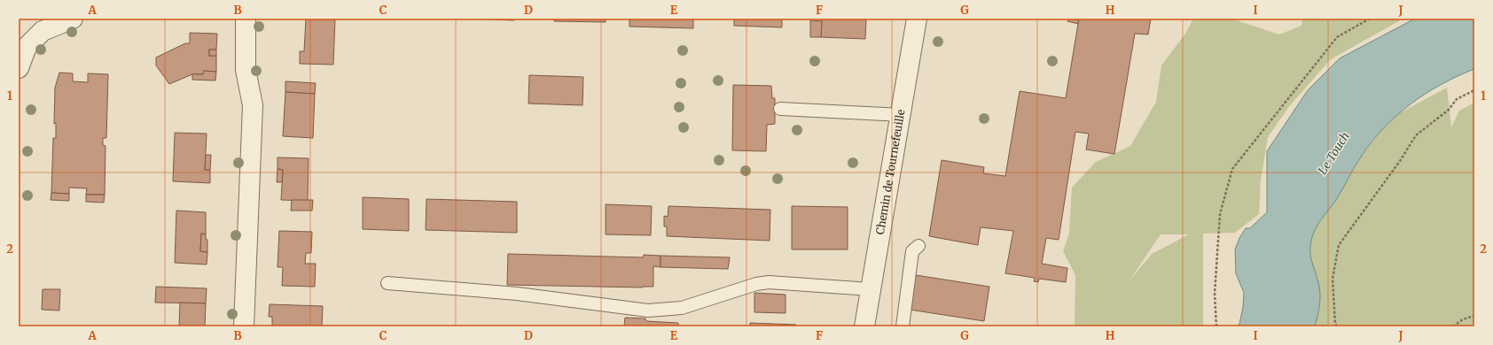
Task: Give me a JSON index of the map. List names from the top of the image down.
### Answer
{
  "streets": {
    "street": ["Chemin de Tournefeuille"]
  },
  "water": ["Le Touch"],
  "grid": {
    "columns": [
      "A",
      "B",
      "C",
      "D",
      "E",
      "F",
      "G",
      "H",
      "I",
      "J"
    ],
    "rows": ["1", "2"]
  }
}
